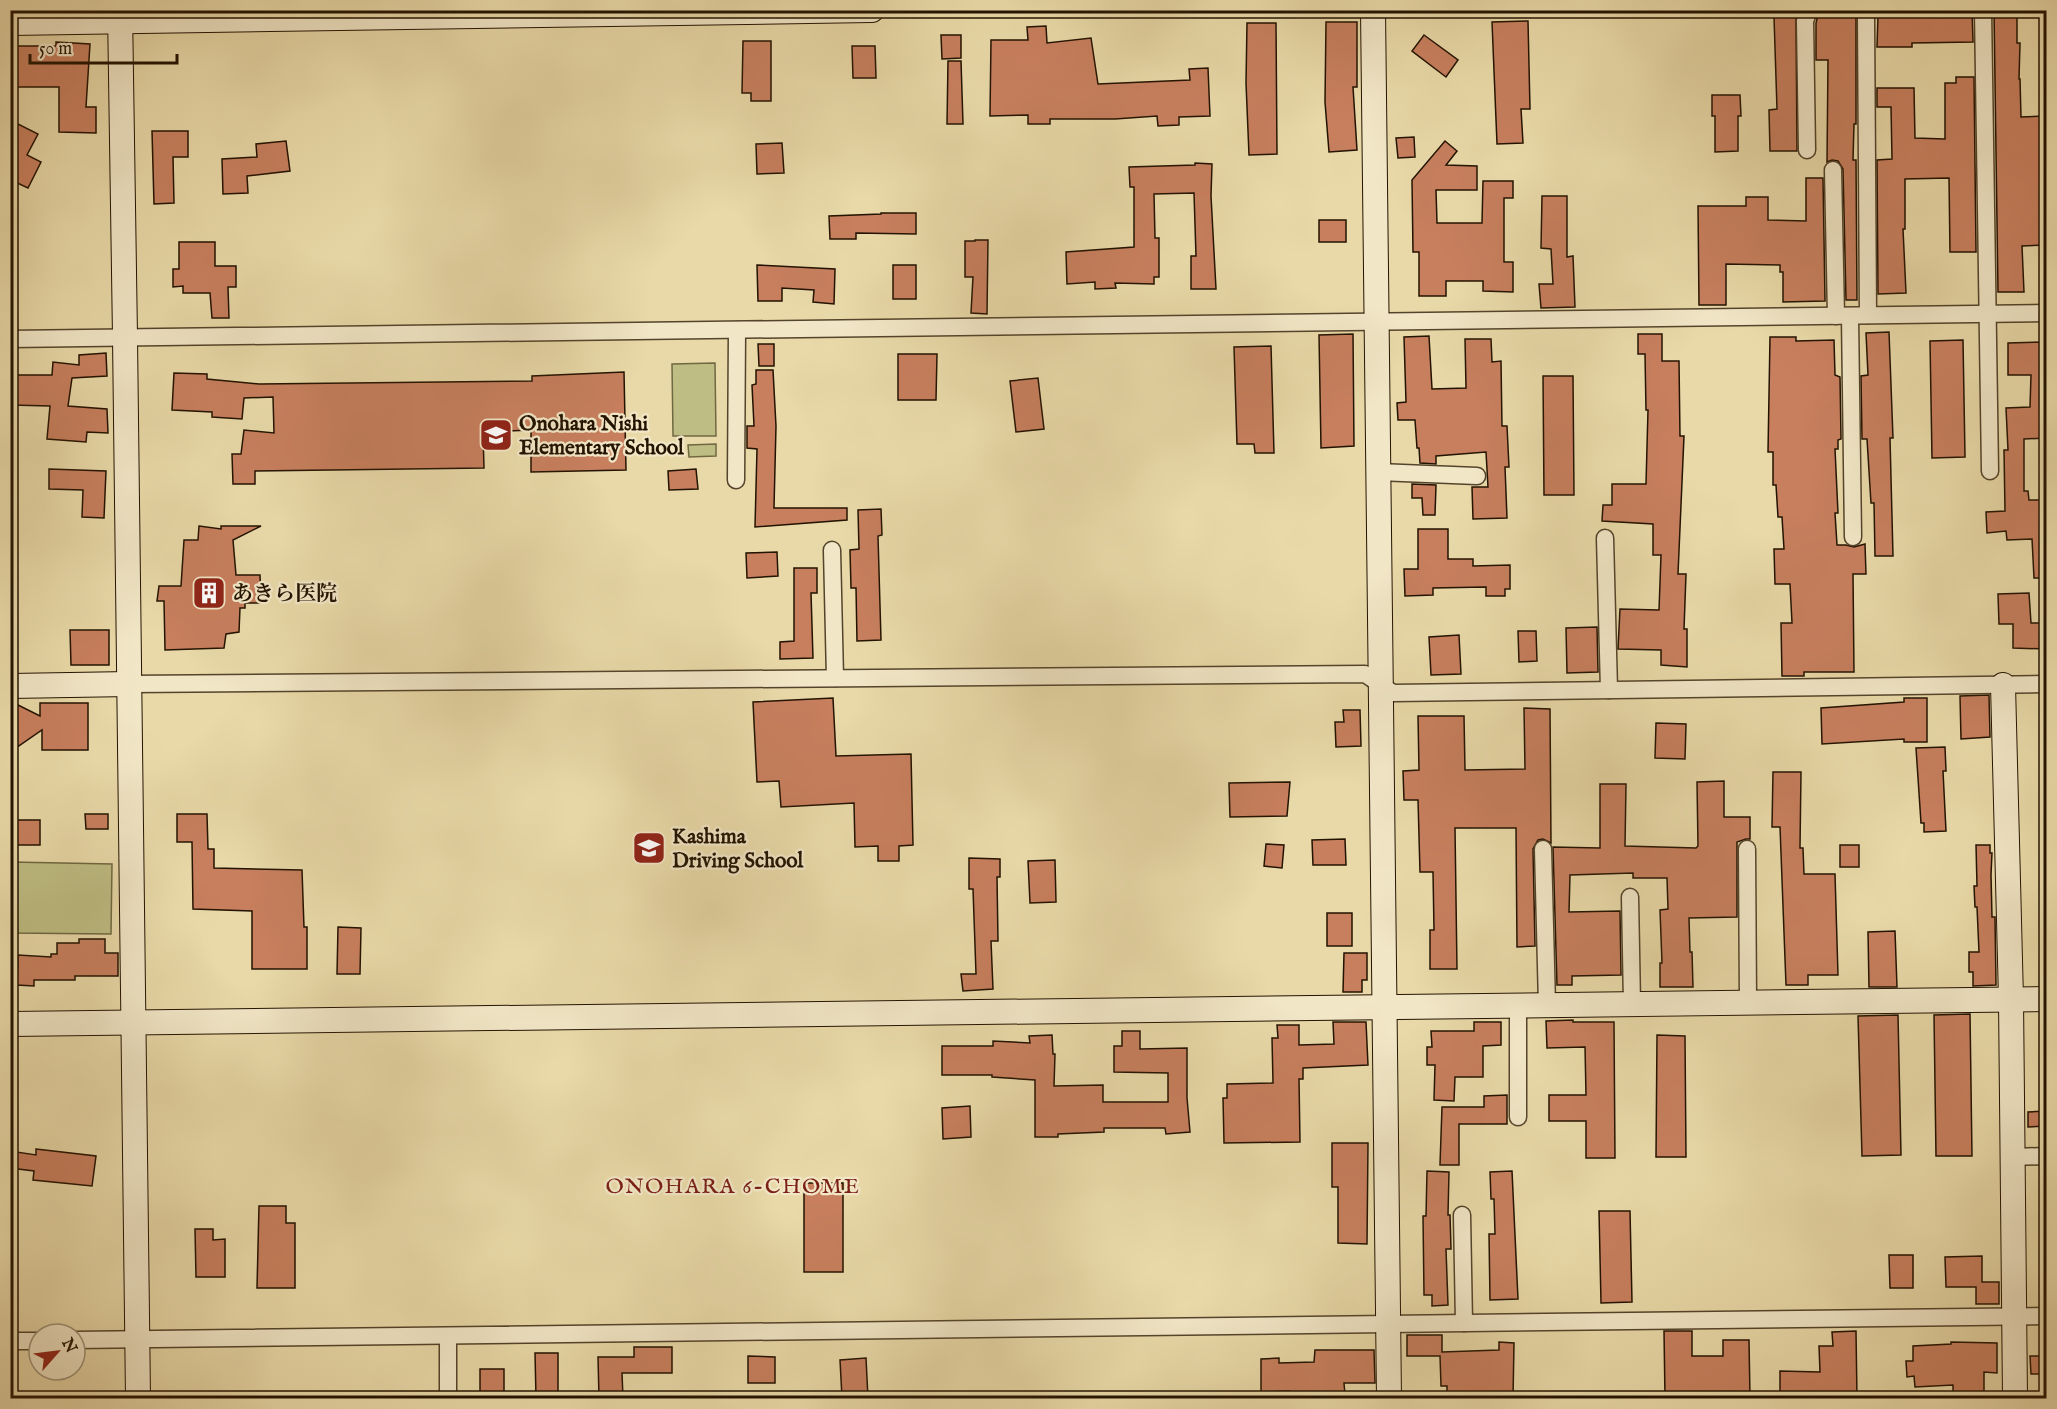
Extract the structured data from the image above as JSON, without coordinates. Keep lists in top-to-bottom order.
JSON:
{
  "districts": ["ONOHARA 6-CHOME"],
  "places": {
    "school or university": ["Onohara Nishi Elementary School", "Kashima Driving School"],
    "building": ["あきら医院"]
  },
  "scale_bar": "50 m",
  "north": "top right"
}
